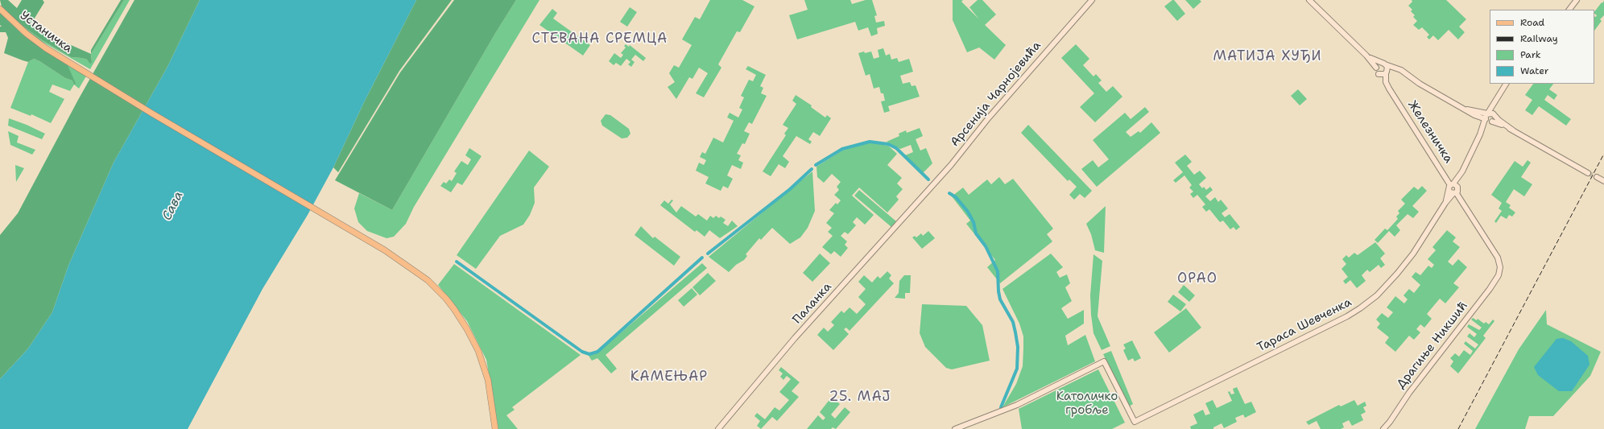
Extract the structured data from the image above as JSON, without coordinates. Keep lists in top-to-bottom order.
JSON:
{
  "streets": {
    "main road": ["Устаничка"],
    "street": [
      "Арсенија Чарнојевића",
      "Железничка",
      "Паланка",
      "Тараса Шевченка",
      "Драгиње Никшић"
    ]
  },
  "crossings": [
    ["Арсенија Чарнојевића", "Паланка"],
    ["Железничка", "Тараса Шевченка"],
    ["Тараса Шевченка", "Драгиње Никшић"]
  ],
  "districts": [
    "СТЕВАНА СРЕМЦА",
    "МАТИЈА ХУЂИ",
    "ОРАО",
    "КАМЕЊАР",
    "25. МАЈ"
  ],
  "water": ["Сава"],
  "parks": ["Католичко гробље"],
  "legend": [
    "Road",
    "Railway",
    "Park",
    "Water"
  ]
}
